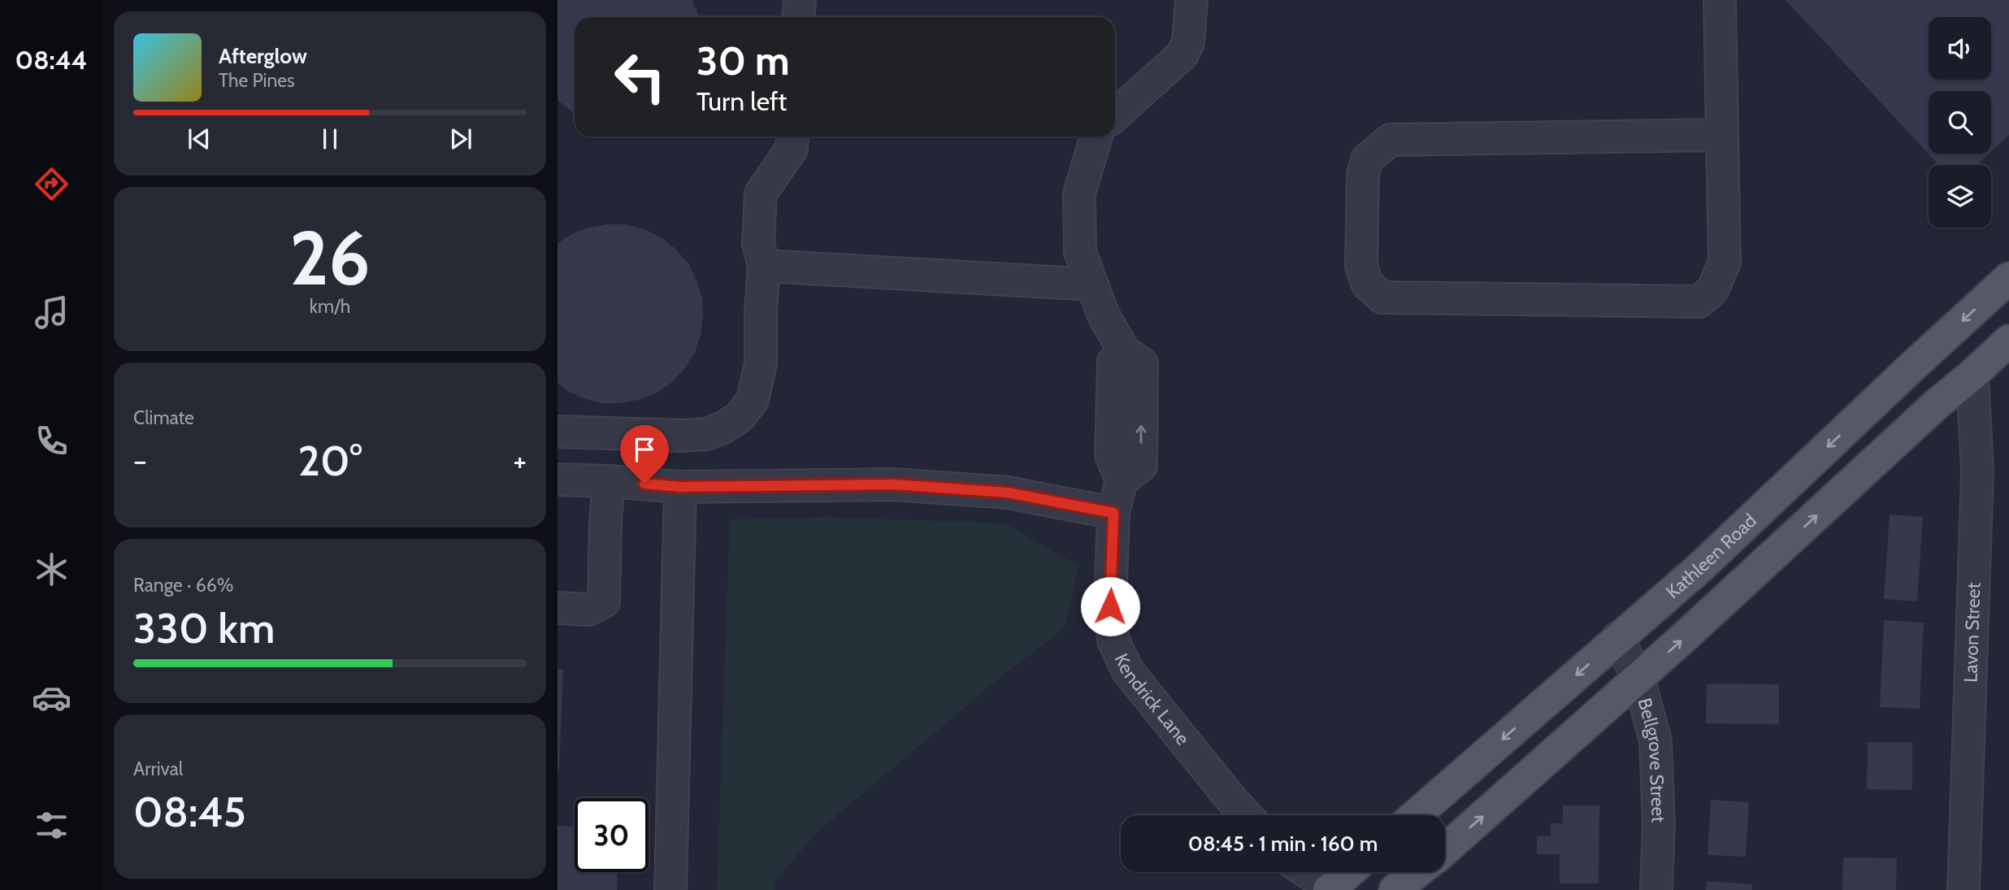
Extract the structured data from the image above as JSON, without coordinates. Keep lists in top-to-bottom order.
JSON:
{
  "streets": {
    "main road": ["Kathleen Road"],
    "street": ["Lavon Street", "Kendrick Lane", "Bellgrove Street"]
  },
  "crossings": [
    ["Kathleen Road", "Bellgrove Street"]
  ],
  "page": {
    "tabs": "08:44",
    "turn": ["30 m", "Turn left"],
    "song": ["Afterglow", "The Pines"],
    "tile": [
      ["26", "km/h"],
      "Climate",
      ["Range · 66%", "330 km"],
      ["Arrival", "08:45"]
    ],
    "heat": ["−", "20°", "+"],
    "limit": "30",
    "trip": "08:45 · 1 min · 160 m"
  }
}
